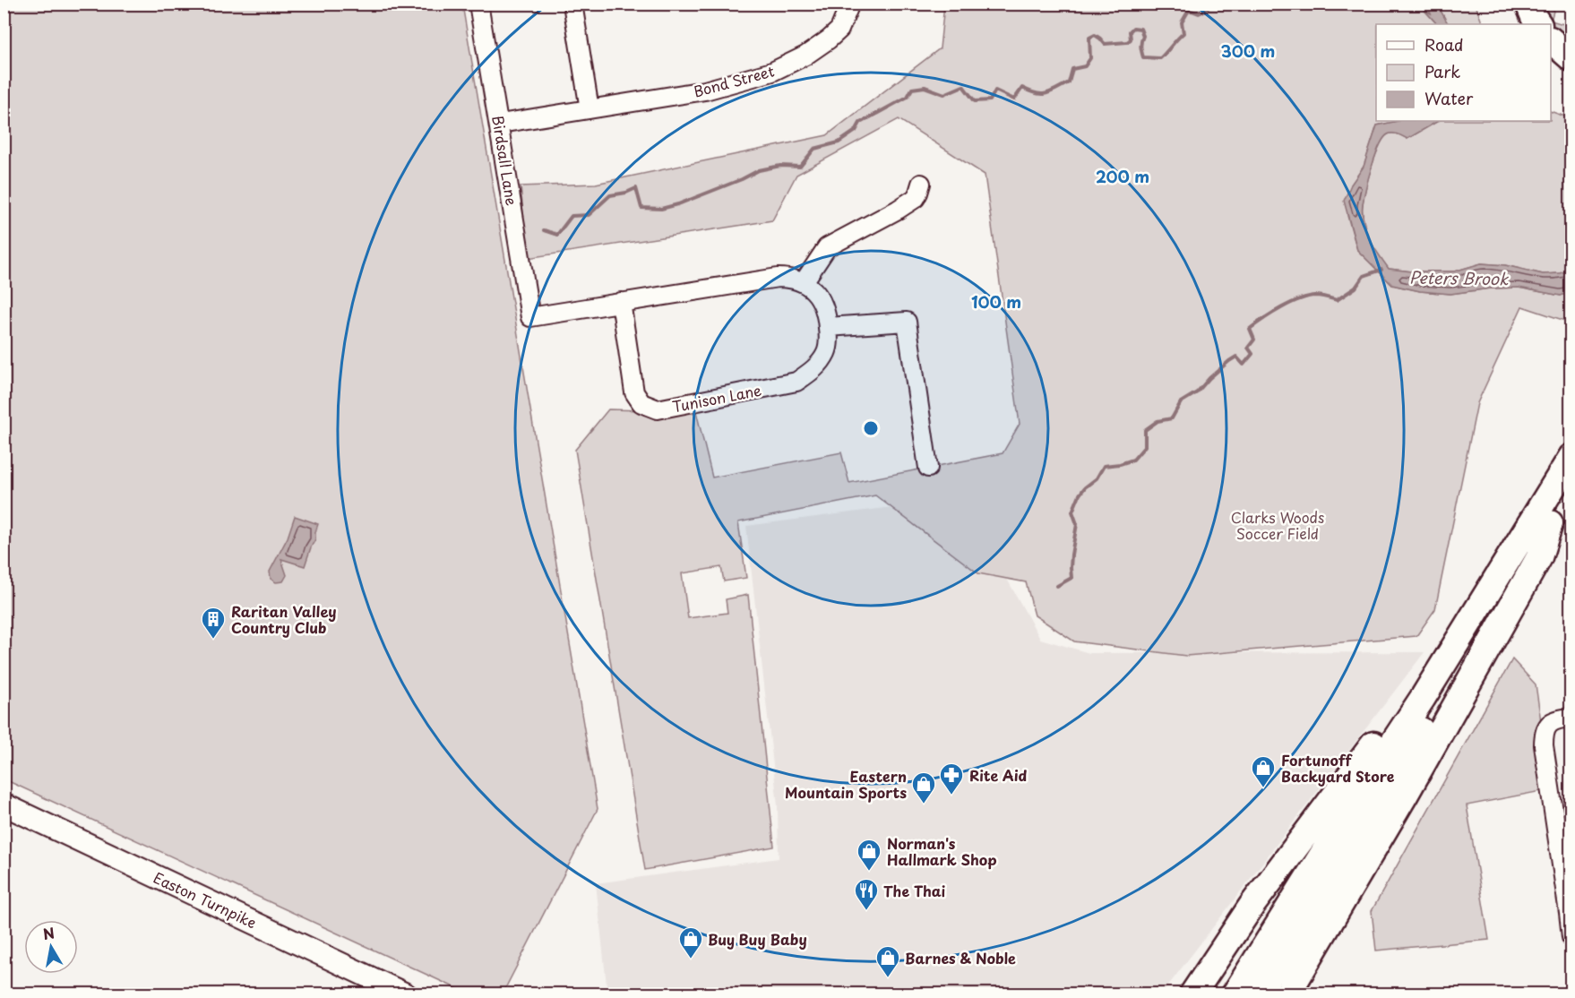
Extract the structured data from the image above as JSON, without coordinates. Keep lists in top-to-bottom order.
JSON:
{
  "streets": {
    "main road": ["Easton Turnpike"],
    "street": ["Bond Street", "Birdsall Lane", "Tunison Lane"]
  },
  "crossings": [
    ["Bond Street", "Birdsall Lane"],
    ["Birdsall Lane", "Tunison Lane"]
  ],
  "water": ["Peters Brook"],
  "parks": ["Clarks Woods Soccer Field"],
  "places": {
    "building": ["Raritan Valley Country Club"],
    "shop": [
      "Fortunoff Backyard Store",
      "Eastern Mountain Sports",
      "Norman's Hallmark Shop",
      "Buy Buy Baby",
      "Barnes & Noble"
    ],
    "pharmacy": ["Rite Aid"],
    "restaurant": ["The Thai"]
  },
  "legend": ["Road", "Park", "Water"],
  "north": "top",
  "rings": ["300 m", "200 m", "100 m"]
}
